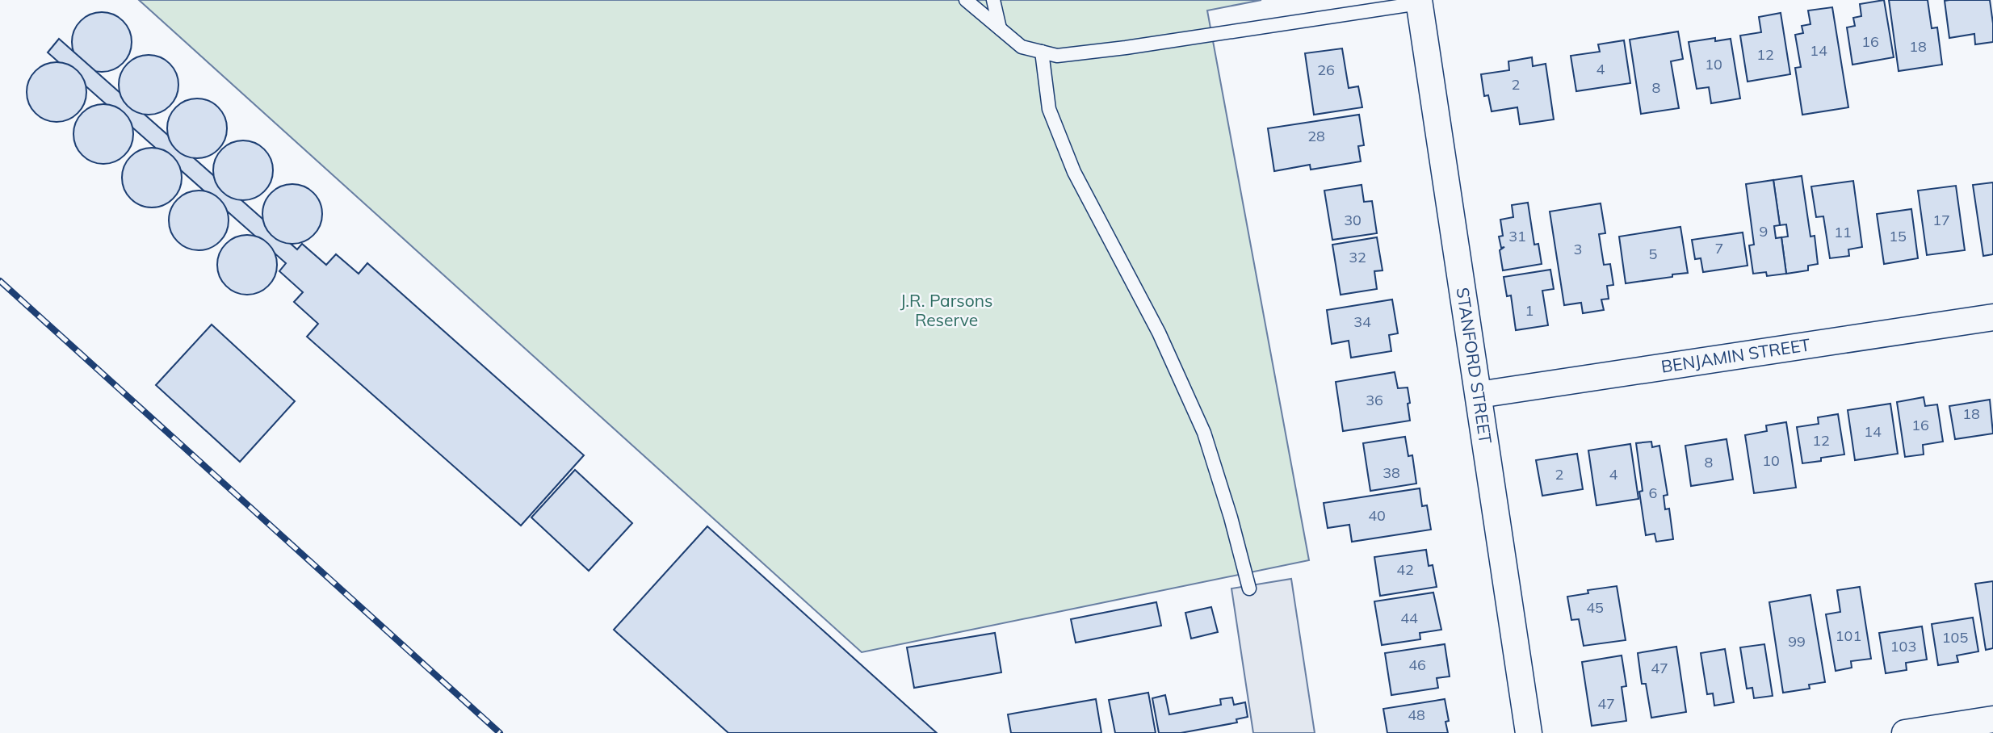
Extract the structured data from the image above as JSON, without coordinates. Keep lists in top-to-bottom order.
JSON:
{
  "streets": {
    "street": ["BENJAMIN STREET", "STANFORD STREET"]
  },
  "crossings": [
    ["BENJAMIN STREET", "STANFORD STREET"]
  ],
  "parks": ["J.R. Parsons Reserve"],
  "house_numbers": [
    "16",
    "18",
    "14",
    "12",
    "10",
    "4",
    "26",
    "2",
    "8",
    "28",
    "30",
    "17",
    "9",
    "11",
    "31",
    "15",
    "7",
    "3",
    "5",
    "32",
    "1",
    "34",
    "36",
    "18",
    "16",
    "14",
    "12",
    "10",
    "8",
    "38",
    "2",
    "4",
    "6",
    "40",
    "42",
    "45",
    "44",
    "101",
    "105",
    "99",
    "103",
    "46",
    "47",
    "47",
    "48"
  ]
}
